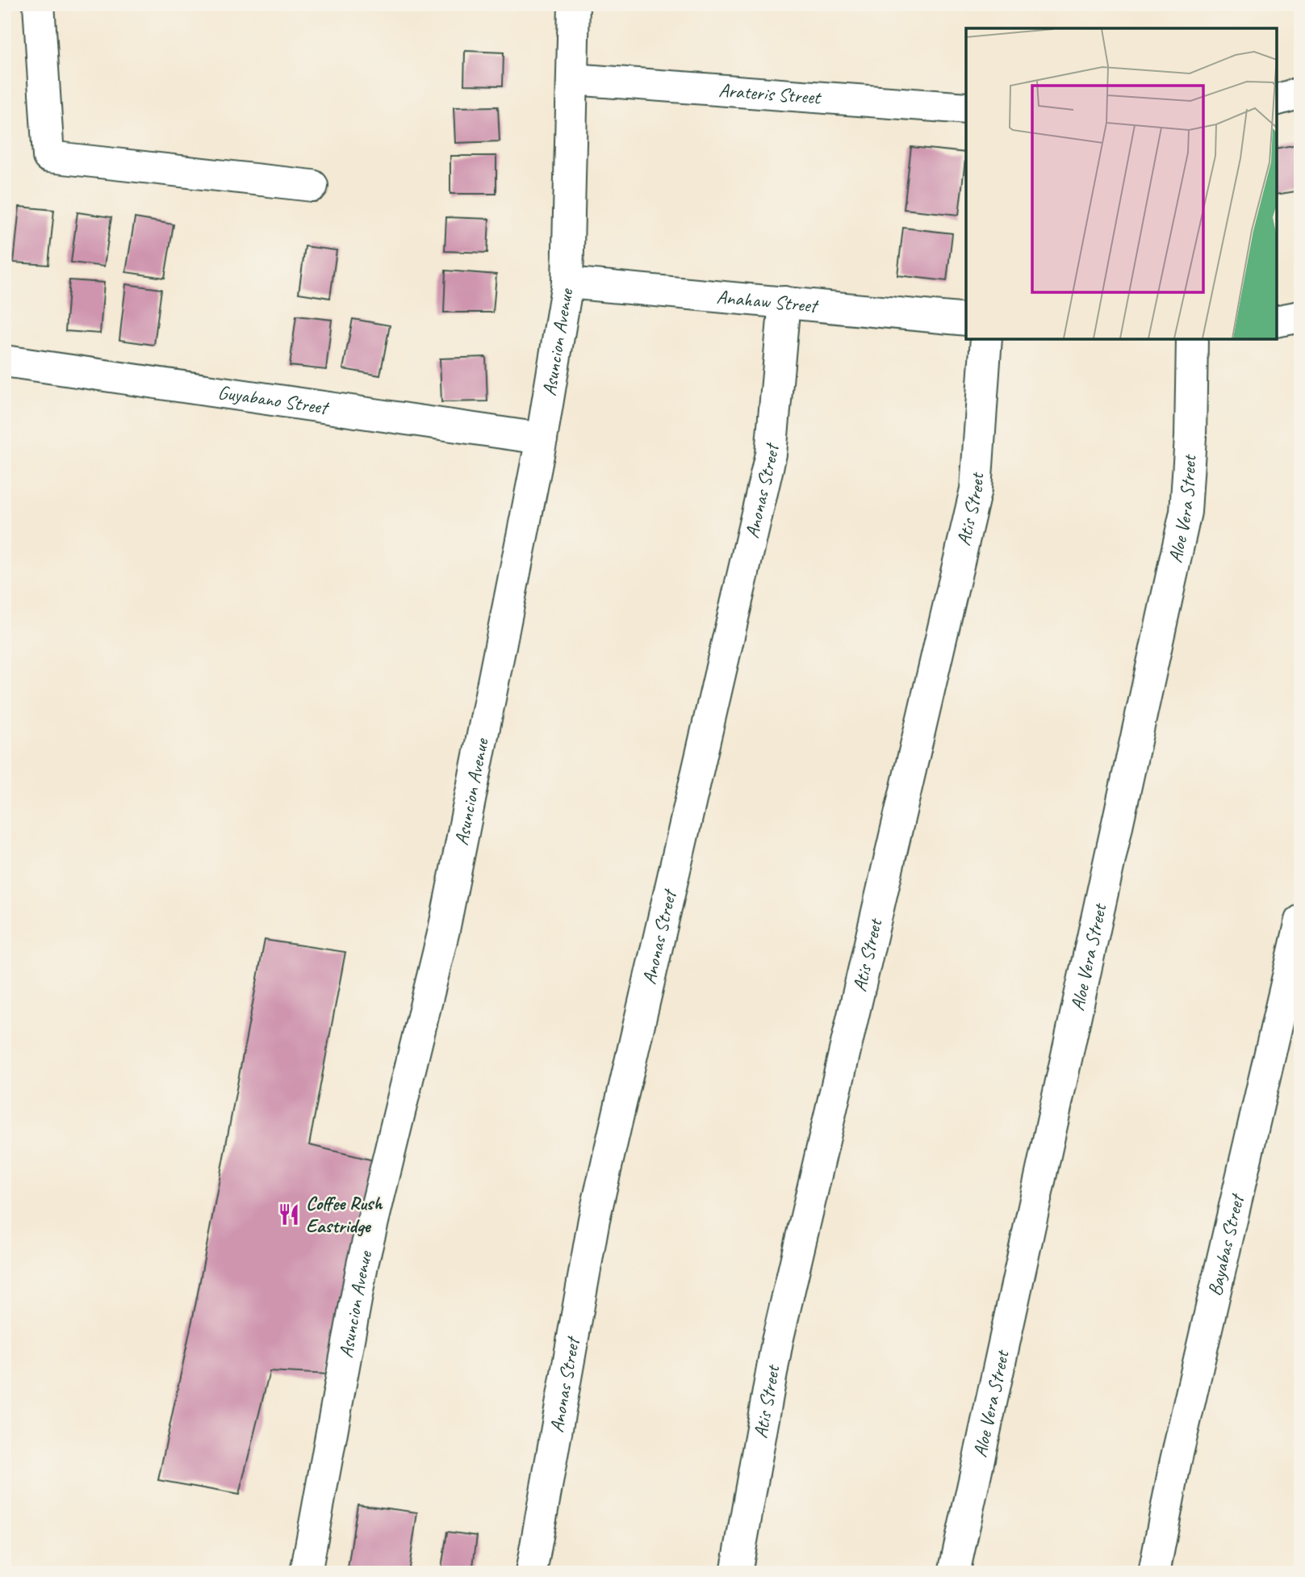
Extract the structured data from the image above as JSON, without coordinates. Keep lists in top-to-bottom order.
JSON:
{
  "streets": {
    "street": [
      "Arateris Street",
      "Anahaw Street",
      "Asuncion Avenue",
      "Guyabano Street",
      "Anonas Street",
      "Atis Street",
      "Aloe Vera Street",
      "Bayabas Street"
    ]
  },
  "crossings": [
    ["Arateris Street", "Asuncion Avenue"],
    ["Anahaw Street", "Asuncion Avenue"],
    ["Anahaw Street", "Anonas Street"],
    ["Asuncion Avenue", "Guyabano Street"]
  ],
  "places": {
    "restaurant": ["Coffee Rush Eastridge"]
  }
}
